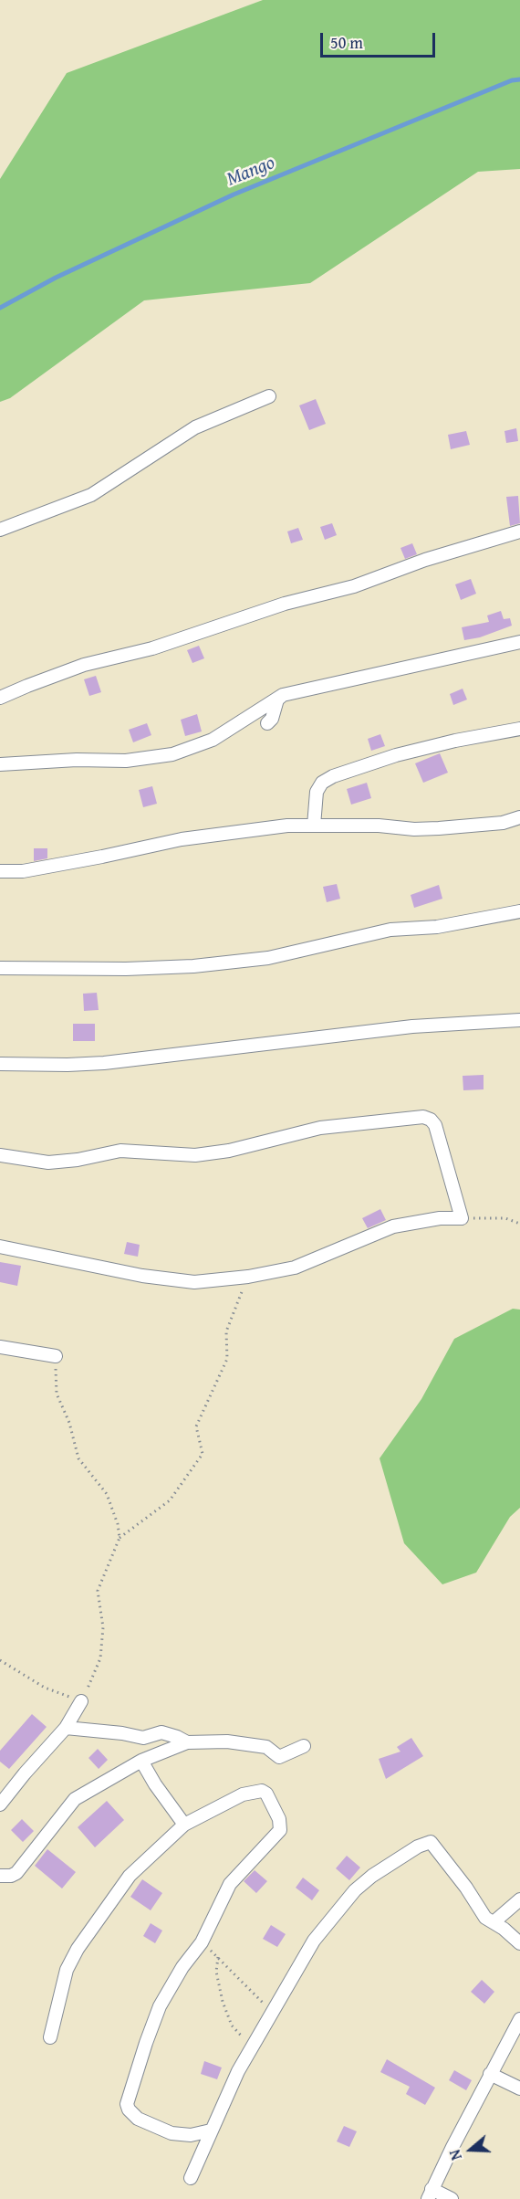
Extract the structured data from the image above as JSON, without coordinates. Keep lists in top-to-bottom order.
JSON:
{
  "water": ["Mango"],
  "scale_bar": "50 m",
  "north": "left"
}
